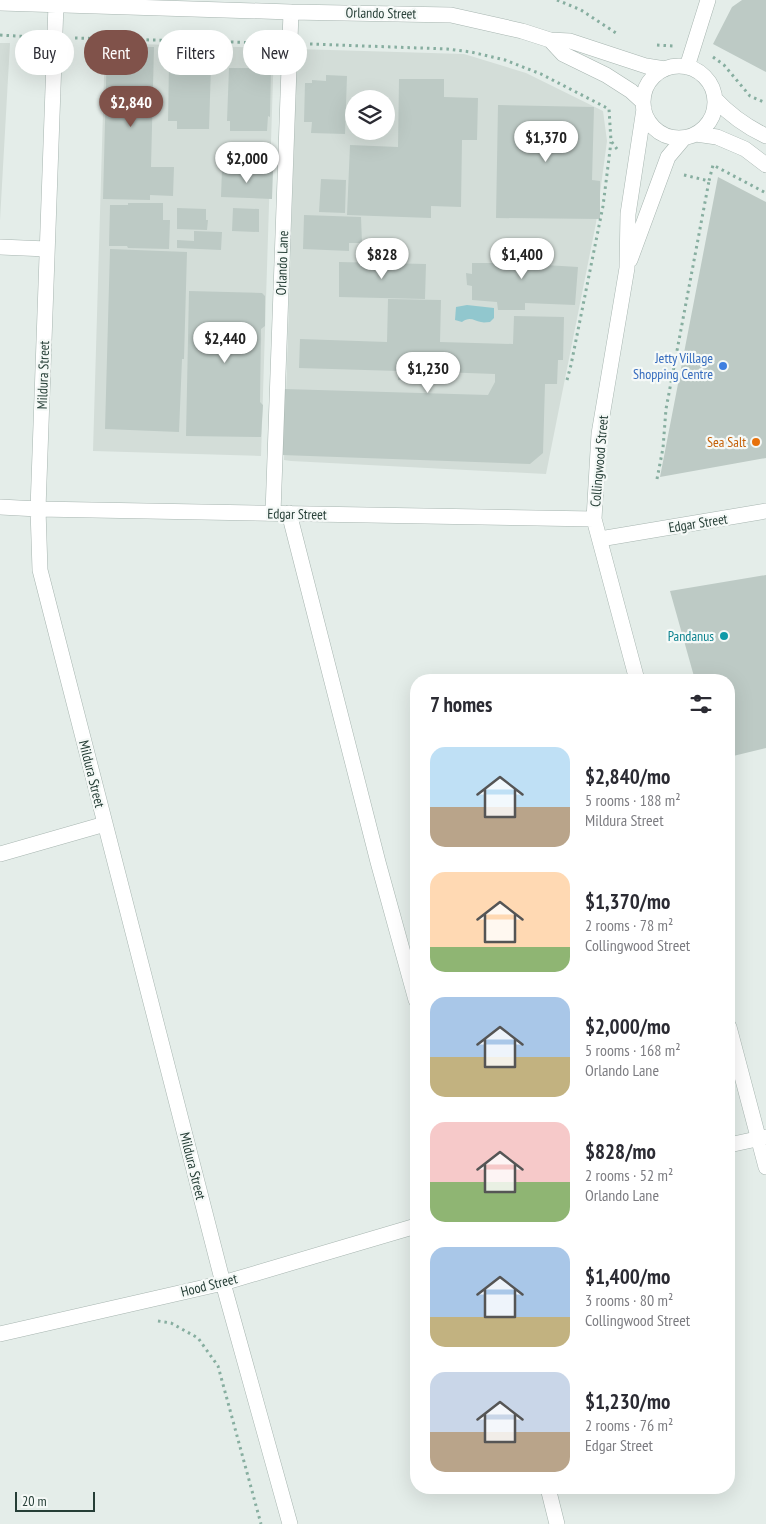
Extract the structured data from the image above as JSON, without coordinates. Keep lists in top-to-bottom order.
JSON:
{
  "streets": {
    "street": [
      "Orlando Street",
      "Orlando Lane",
      "Mildura Street",
      "Collingwood Street",
      "Edgar Street",
      "Hood Street"
    ]
  },
  "crossings": [
    ["Orlando Street", "Orlando Lane"],
    ["Orlando Street", "Mildura Street"],
    ["Orlando Street", "Collingwood Street"],
    ["Orlando Lane", "Edgar Street"],
    ["Mildura Street", "Edgar Street"],
    ["Mildura Street", "Hood Street"],
    ["Collingwood Street", "Edgar Street"]
  ],
  "places": ["Jetty Village Shopping Centre", "Sea Salt", "Pandanus"],
  "scale_bar": "20 m",
  "page": {
    "chip": [
      "Buy",
      "Rent",
      "Filters",
      "New"
    ],
    "price": [
      "$2,840",
      "$1,370",
      "$2,000",
      "$828",
      "$1,400",
      "$2,440",
      "$1,230"
    ],
    "heading": "7 homes",
    "list": [
      {
        "name": "$2,840/mo",
        "note": "5 rooms · 188 m² · Mildura Street"
      },
      {
        "name": "$1,370/mo",
        "note": "2 rooms · 78 m² · Collingwood Street"
      },
      {
        "name": "$2,000/mo",
        "note": "5 rooms · 168 m² · Orlando Lane"
      },
      {
        "name": "$828/mo",
        "note": "2 rooms · 52 m² · Orlando Lane"
      },
      {
        "name": "$1,400/mo",
        "note": "3 rooms · 80 m² · Collingwood Street"
      },
      {
        "name": "$1,230/mo",
        "note": "2 rooms · 76 m² · Edgar Street"
      }
    ],
    "scale": "20 m"
  }
}
